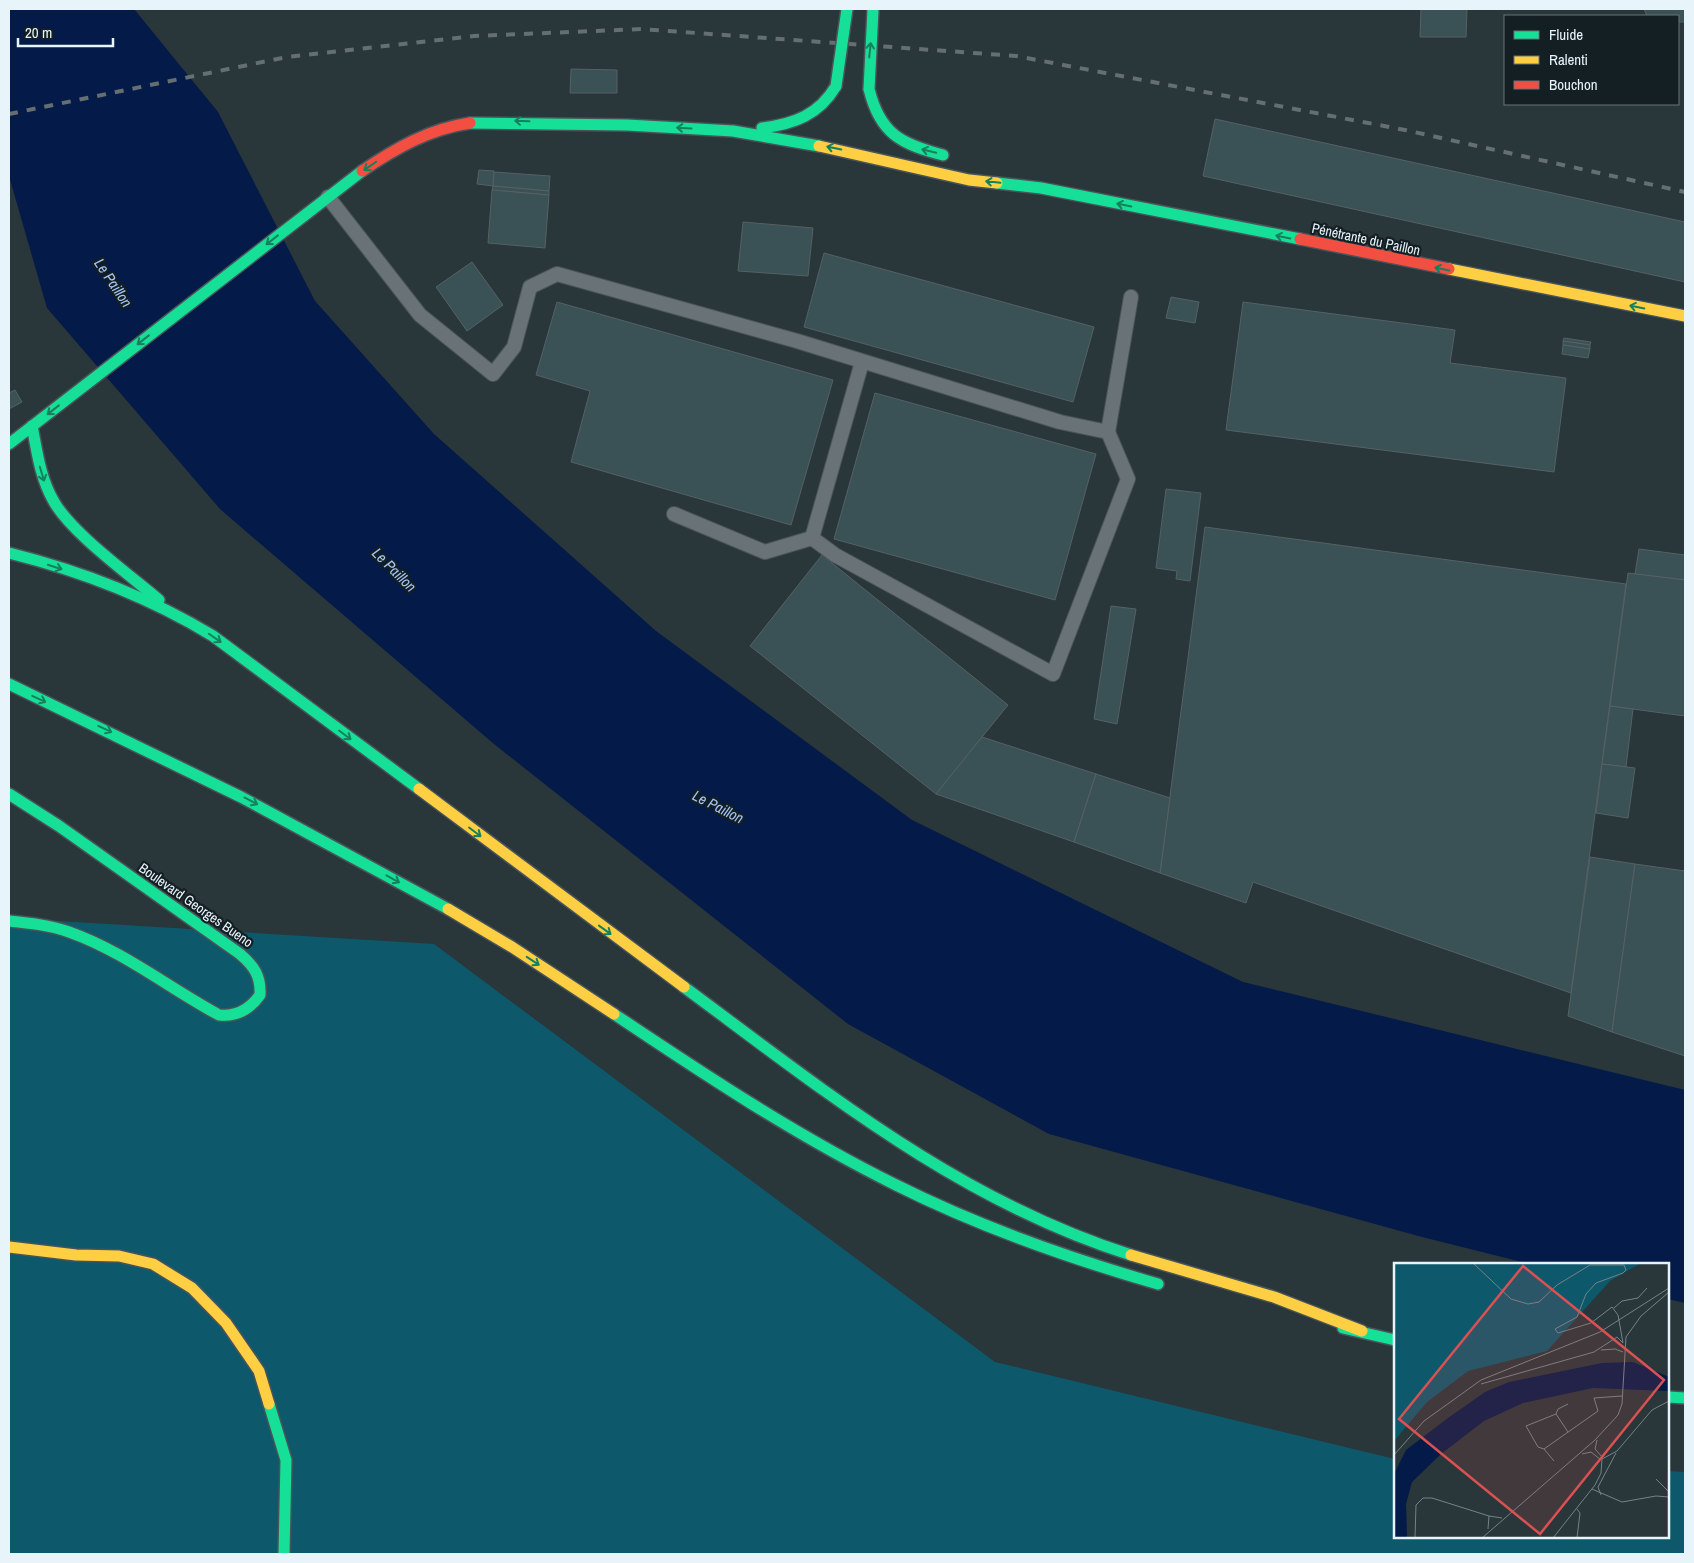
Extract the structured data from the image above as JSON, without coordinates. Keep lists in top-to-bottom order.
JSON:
{
  "streets": {
    "main road": ["Pénétrante du Paillon", "Boulevard Georges Bueno"]
  },
  "one_way": ["Pénétrante du Paillon"],
  "water": ["Le Paillon"],
  "legend": ["Fluide", "Ralenti", "Bouchon"],
  "scale_bar": "20 m"
}
